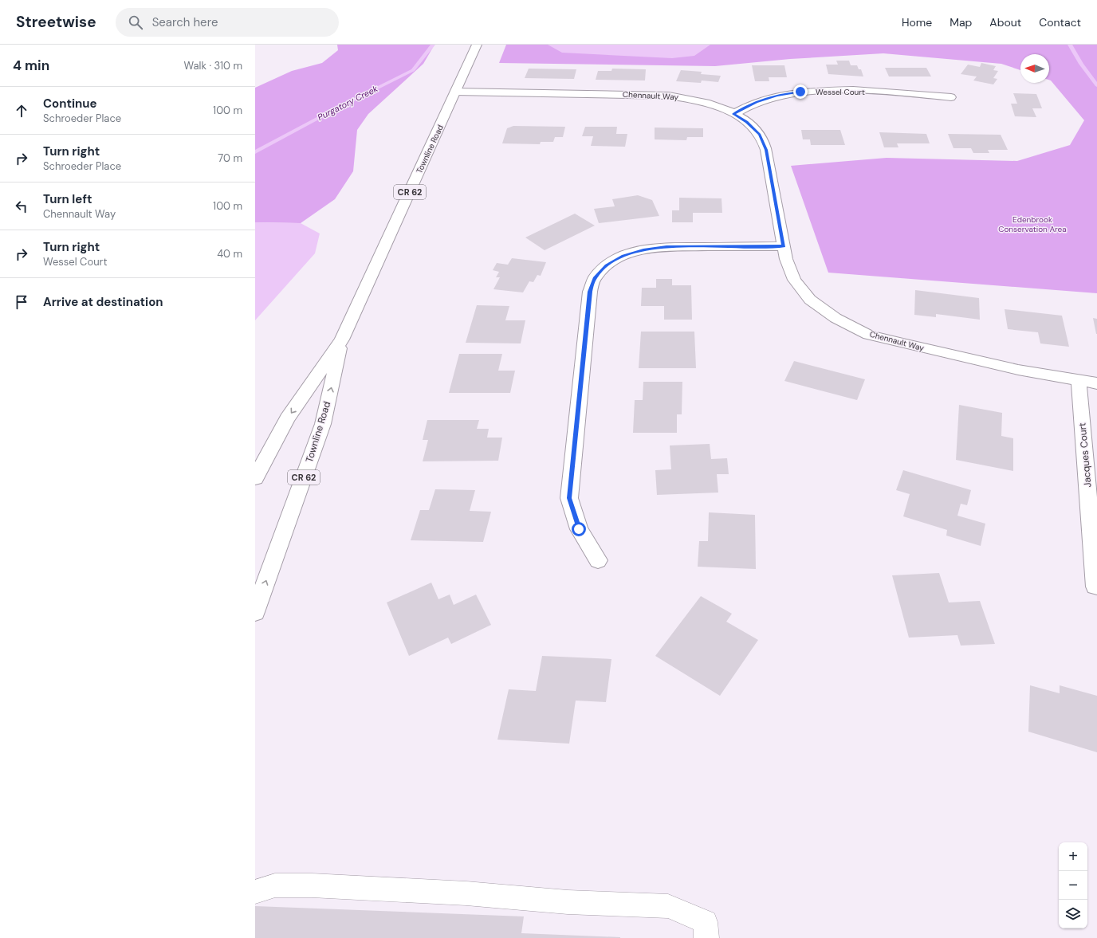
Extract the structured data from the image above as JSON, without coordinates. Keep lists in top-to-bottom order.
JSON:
{
  "streets": {
    "street": [
      "Wessel Court",
      "Chennault Way",
      "Townline Road",
      "CR 62",
      "Jacques Court"
    ]
  },
  "crossings": [
    ["Wessel Court", "Chennault Way"],
    ["Chennault Way", "Townline Road"],
    ["Chennault Way", "Jacques Court"]
  ],
  "water": ["Purgatory Creek"],
  "parks": ["Edenbrook Conservation Area"],
  "north": "left",
  "page": {
    "header": "Streetwise",
    "search": "Search here",
    "nav": [
      "Home",
      "Map",
      "About",
      "Contact"
    ],
    "heading": ["4 min", "Walk · 310 m"],
    "list": [
      ["Continue", "Schroeder Place", "100 m"],
      ["Turn right", "Schroeder Place", "70 m"],
      ["Turn left", "Chennault Way", "100 m"],
      ["Turn right", "Wessel Court", "40 m"],
      "Arrive at destination"
    ],
    "map_buttons": ["+", "−"]
  }
}
